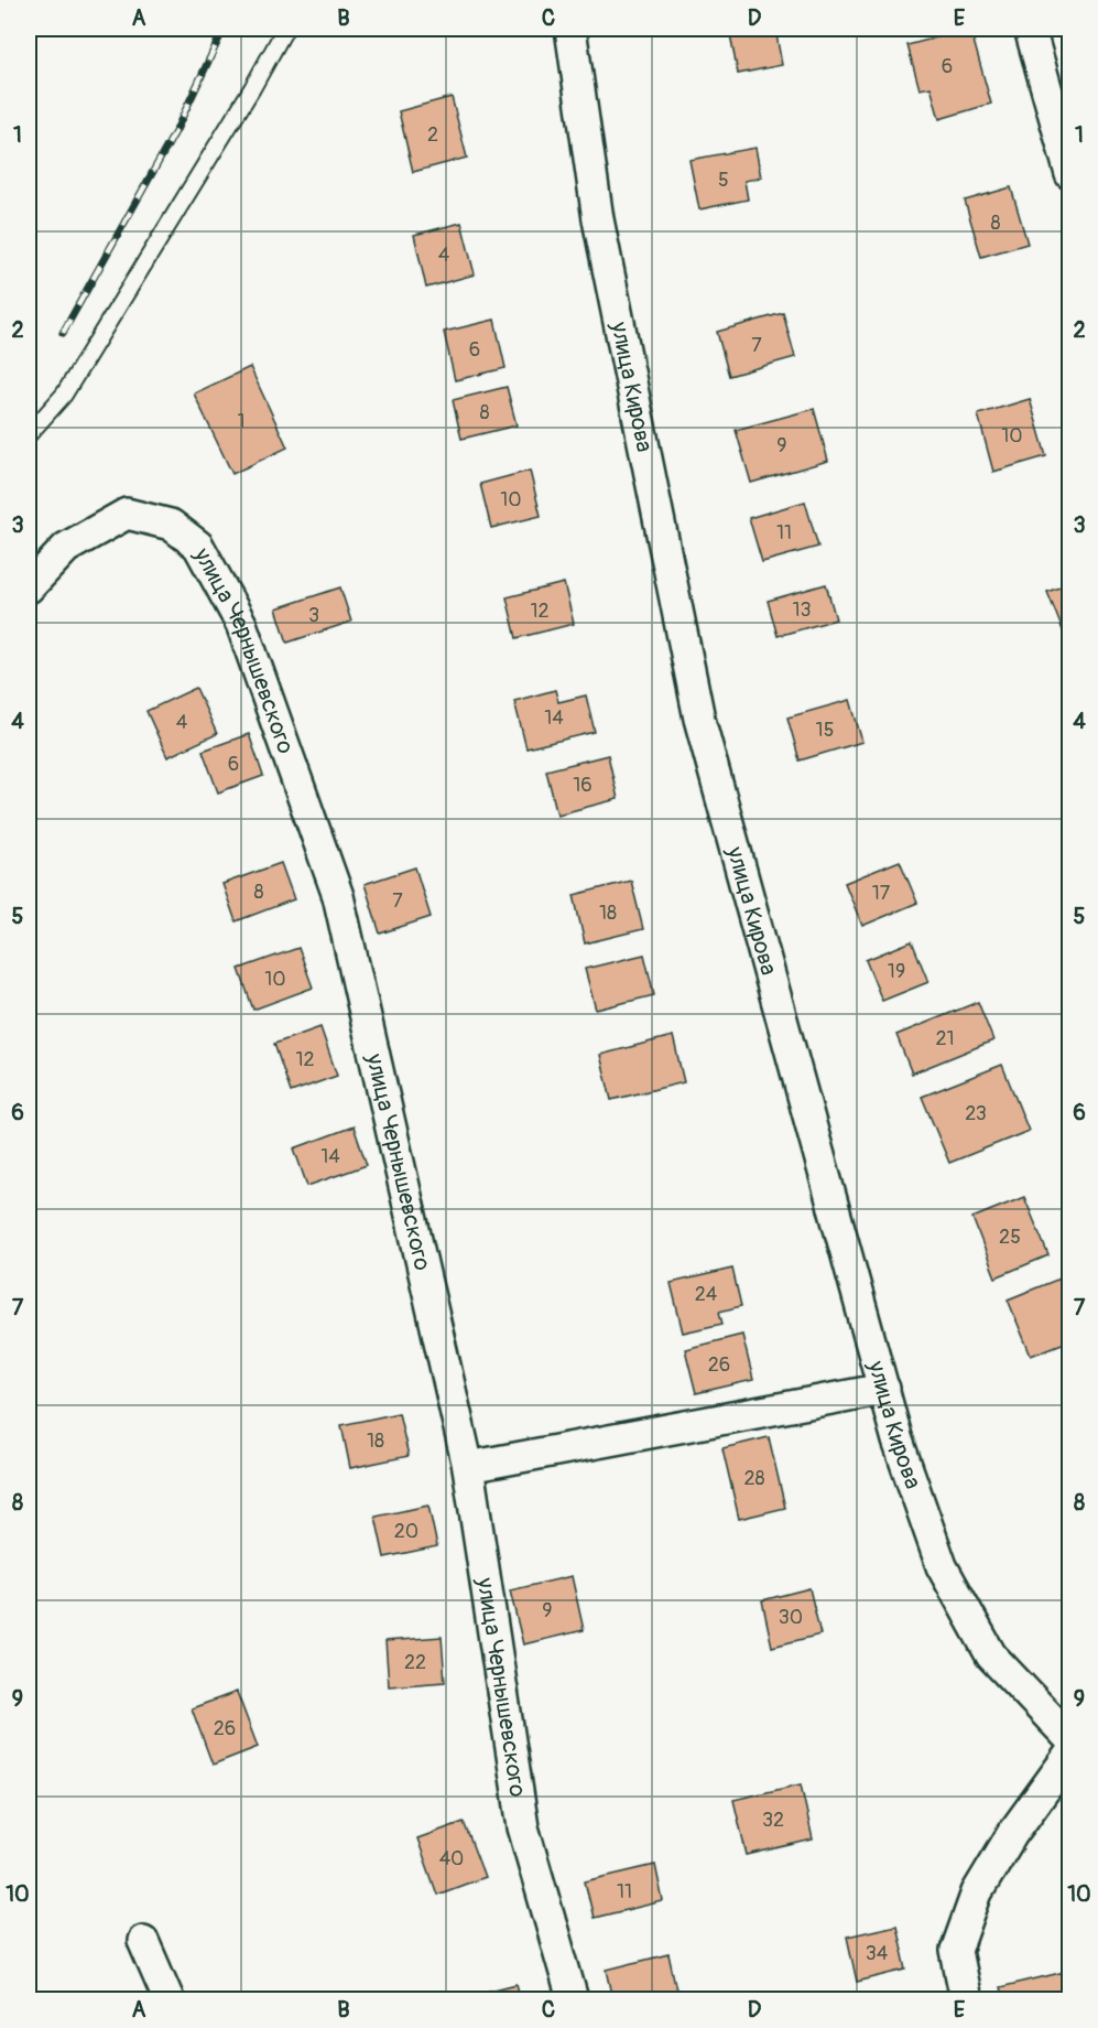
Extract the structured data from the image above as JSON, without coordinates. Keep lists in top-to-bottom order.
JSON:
{
  "streets": {
    "street": ["улица Кирова", "улица Чернышевского"]
  },
  "house_numbers": [
    "6",
    "2",
    "5",
    "8",
    "4",
    "7",
    "6",
    "8",
    "1",
    "10",
    "9",
    "10",
    "11",
    "13",
    "12",
    "3",
    "14",
    "4",
    "15",
    "6",
    "16",
    "8",
    "17",
    "7",
    "18",
    "19",
    "10",
    "21",
    "12",
    "23",
    "14",
    "25",
    "24",
    "26",
    "18",
    "28",
    "20",
    "9",
    "30",
    "22",
    "26",
    "32",
    "40",
    "11",
    "34"
  ],
  "grid": {
    "columns": [
      "A",
      "B",
      "C",
      "D",
      "E"
    ],
    "rows": [
      "1",
      "2",
      "3",
      "4",
      "5",
      "6",
      "7",
      "8",
      "9",
      "10"
    ]
  }
}
